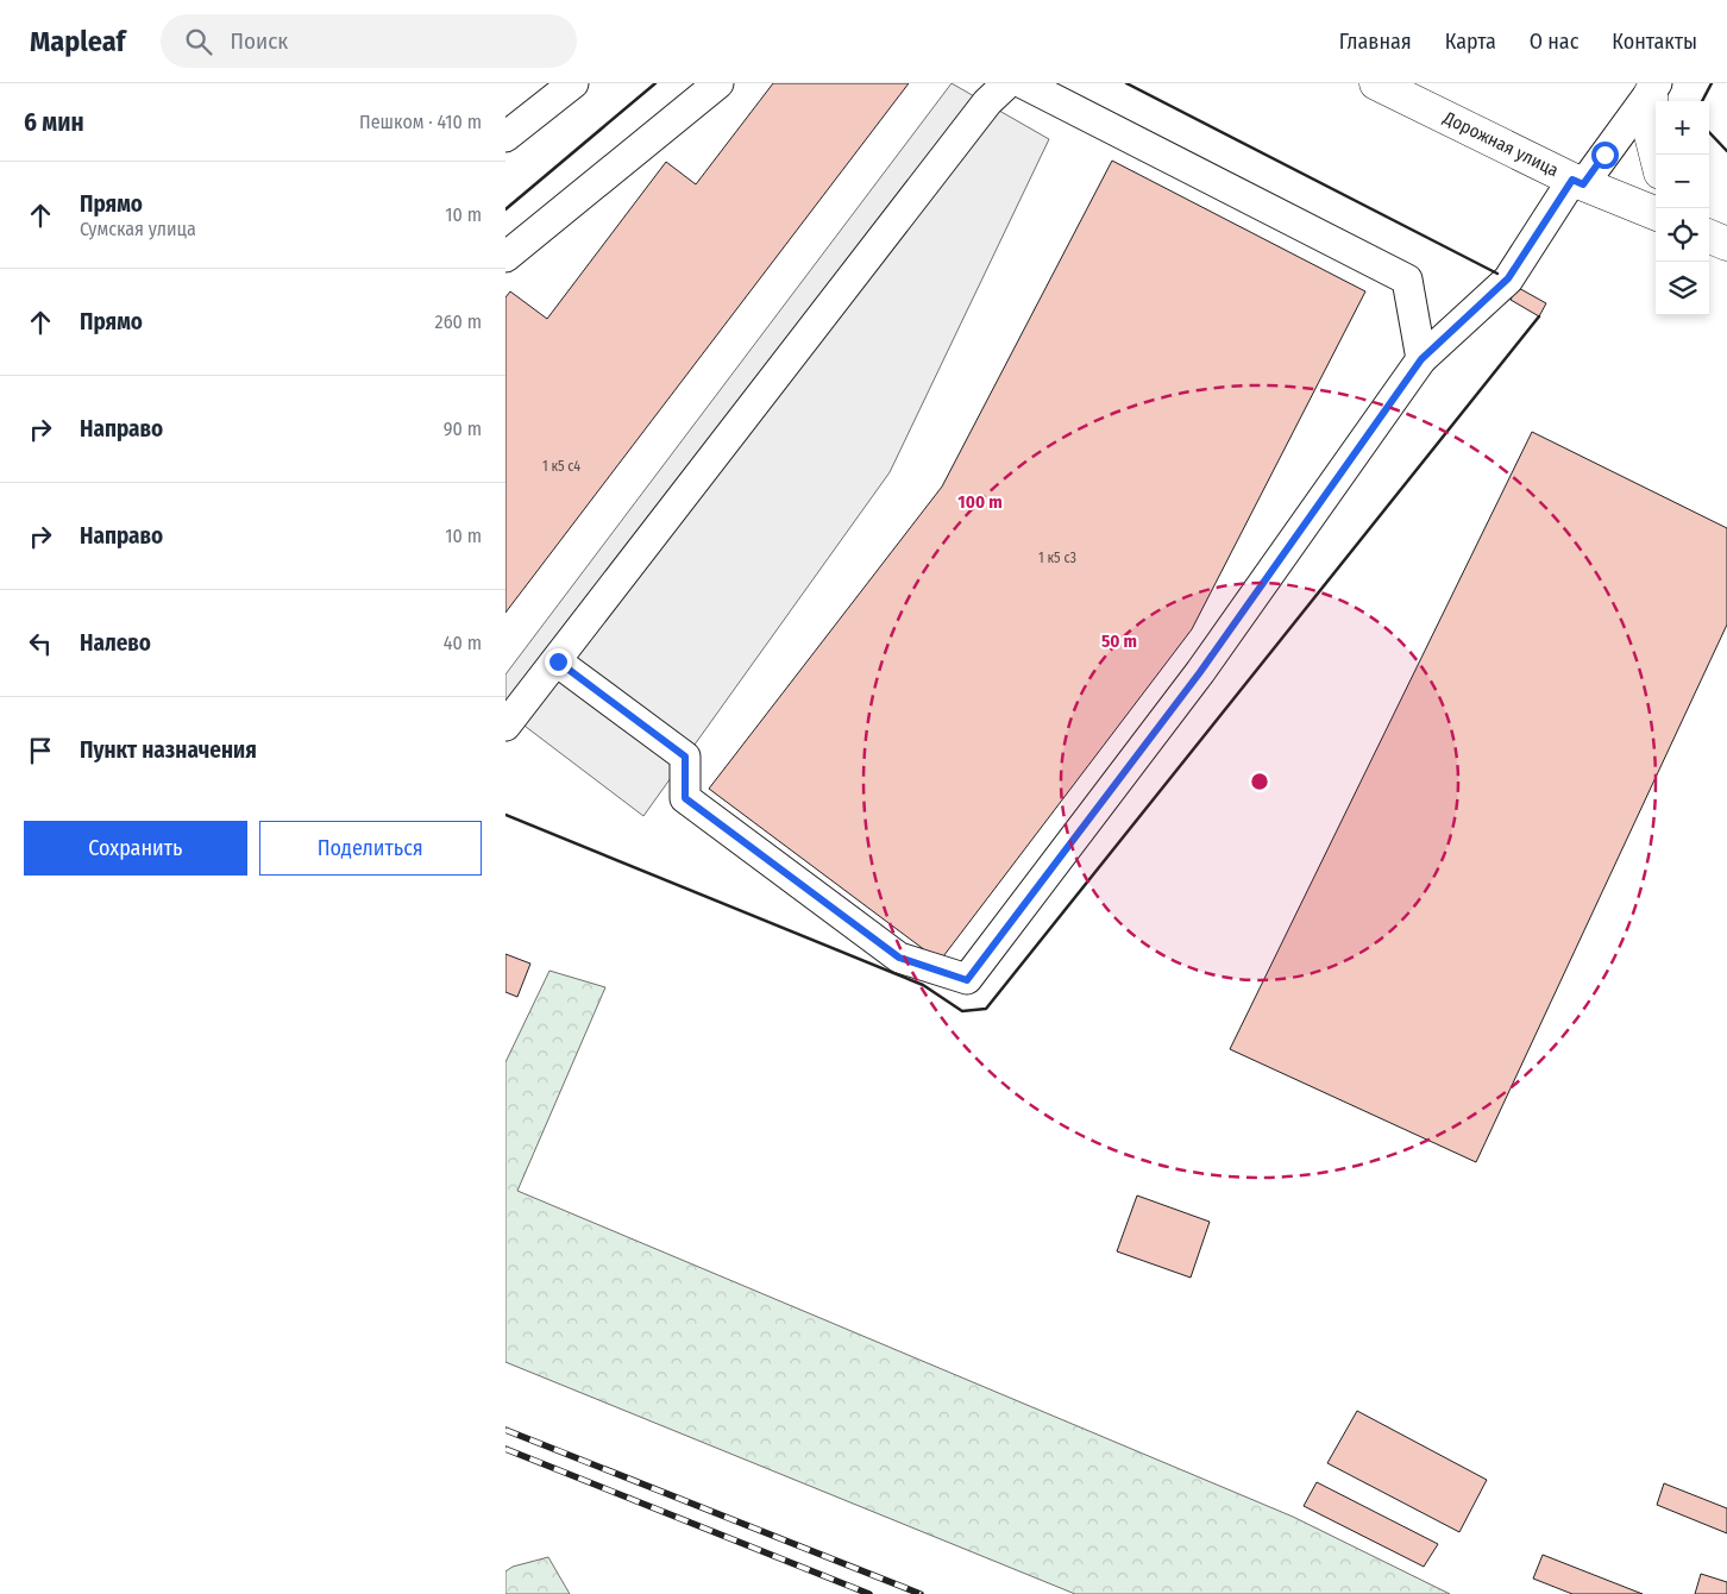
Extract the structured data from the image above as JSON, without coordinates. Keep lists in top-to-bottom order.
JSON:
{
  "streets": {
    "main road": ["Дорожная улица"]
  },
  "house_numbers": ["1 к5 с4", "1 к5 с3"],
  "page": {
    "header": "Mapleaf",
    "search": "Поиск",
    "nav": [
      "Главная",
      "Карта",
      "О нас",
      "Контакты"
    ],
    "heading": ["6 мин", "Пешком · 410 m"],
    "map_buttons": ["+", "−"],
    "list": [
      ["Прямо", "Сумская улица", "10 m"],
      ["Прямо", "260 m"],
      ["Направо", "90 m"],
      ["Направо", "10 m"],
      ["Налево", "40 m"],
      "Пункт назначения"
    ],
    "buttons": ["Сохранить", "Поделиться"]
  },
  "rings": ["100 m", "50 m"]
}
